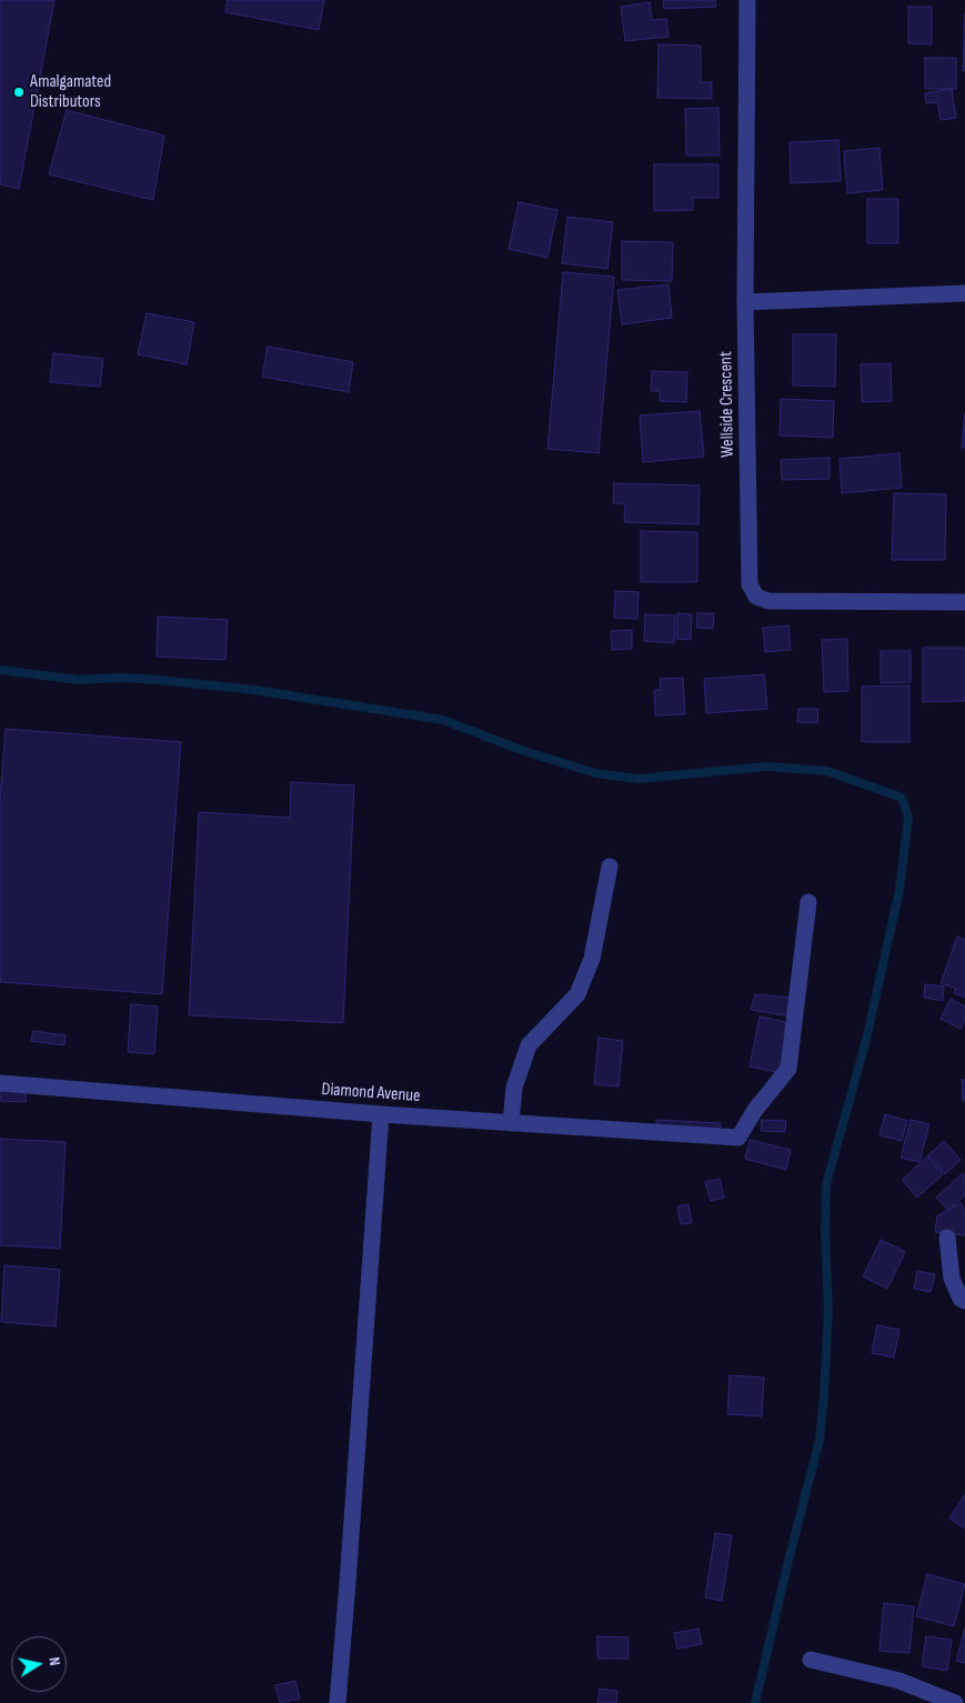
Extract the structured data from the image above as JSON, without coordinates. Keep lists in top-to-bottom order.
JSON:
{
  "streets": {
    "street": ["Wellside Crescent", "Diamond Avenue"]
  },
  "places": ["Amalgamated Distributors"],
  "north": "right"
}
